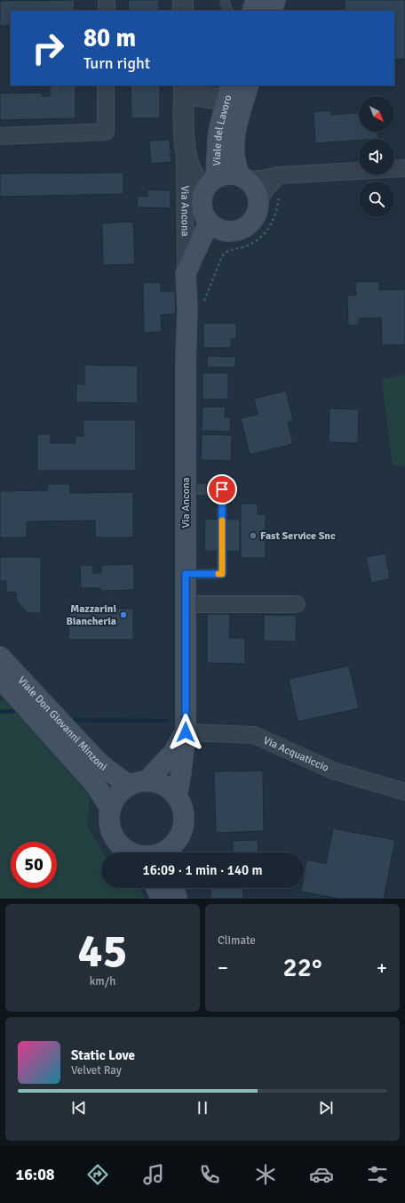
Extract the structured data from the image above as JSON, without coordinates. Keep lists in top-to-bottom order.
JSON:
{
  "streets": {
    "main road": ["Viale del Lavoro", "Via Ancona", "Viale Don Giovanni Minzoni"],
    "street": ["Via Acquaticcio"]
  },
  "crossings": [
    ["Viale del Lavoro", "Via Ancona"],
    ["Via Ancona", "Via Acquaticcio"]
  ],
  "places": ["Fast Service Snc", "Mazzarini Biancheria"],
  "north": "bottom right",
  "page": {
    "turn": ["80 m", "Turn right"],
    "limit": "50",
    "trip": "16:09 · 1 min · 140 m",
    "tile": [
      ["45", "km/h"],
      "Climate"
    ],
    "heat": ["−", "22°", "+"],
    "song": ["Static Love", "Velvet Ray"],
    "tabs": "16:08"
  }
}
